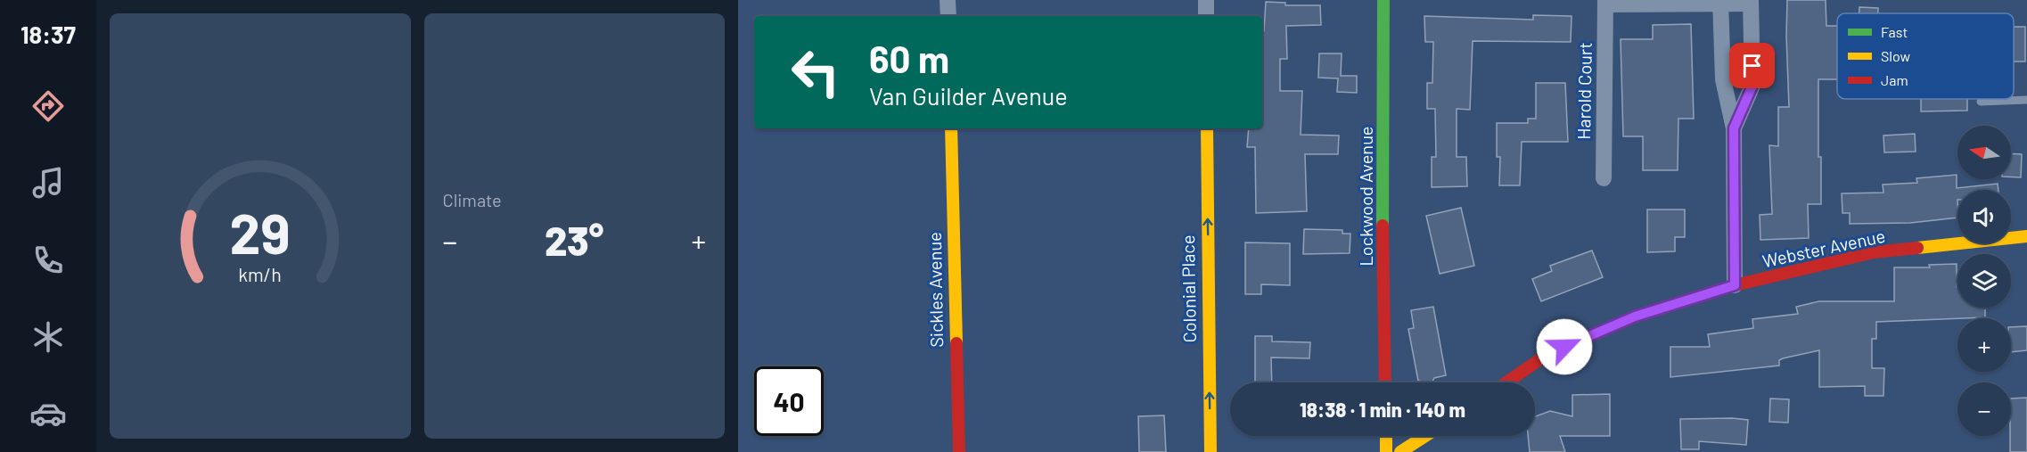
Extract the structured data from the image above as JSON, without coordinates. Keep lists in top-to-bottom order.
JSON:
{
  "streets": {
    "street": [
      "Harold Court",
      "Lockwood Avenue",
      "Webster Avenue",
      "Colonial Place",
      "Sickles Avenue"
    ]
  },
  "one_way": ["Colonial Place"],
  "legend": ["Fast", "Slow", "Jam"],
  "north": "left",
  "page": {
    "tabs": "18:37",
    "tile": "Climate",
    "turn": ["60 m", "Van Guilder Avenue"],
    "map_buttons": ["+", "−"],
    "heat": ["−", "23°", "+"],
    "limit": "40",
    "trip": "18:38 · 1 min · 140 m",
    "gauge": ["29", "km/h"]
  }
}
